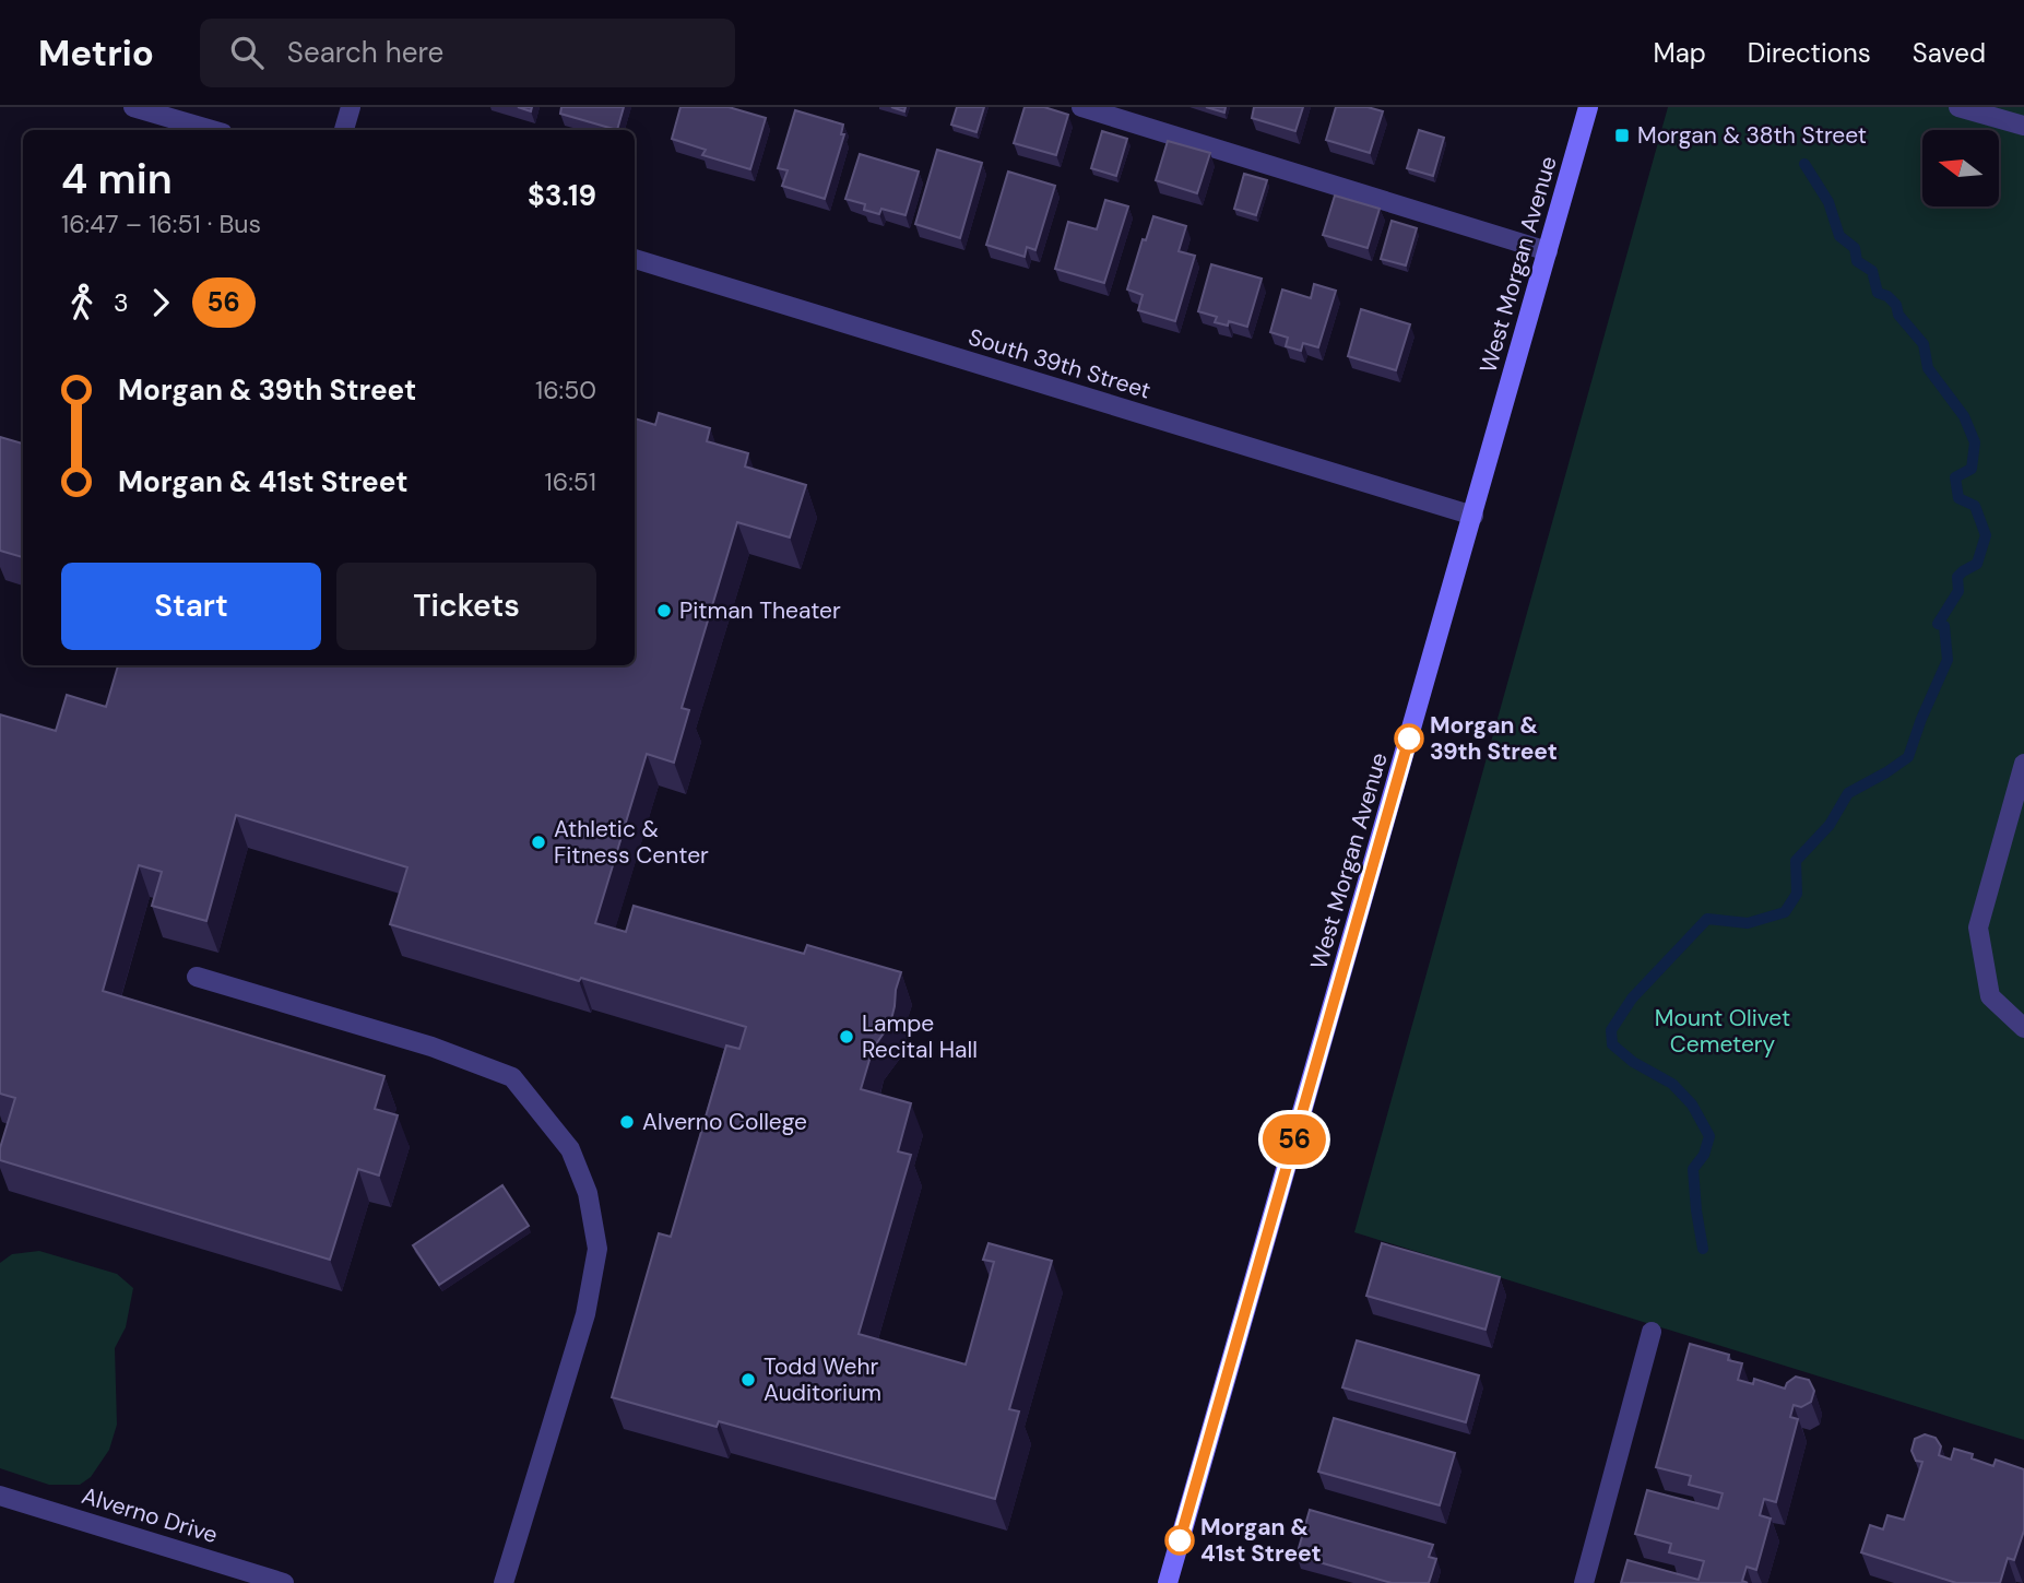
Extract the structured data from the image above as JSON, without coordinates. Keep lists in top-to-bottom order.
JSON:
{
  "streets": {
    "street": ["West Morgan Avenue", "South 39th Street", "Alverno Drive"]
  },
  "crossings": [
    ["West Morgan Avenue", "South 39th Street"]
  ],
  "parks": ["Mount Olivet Cemetery"],
  "places": {
    "transit": ["Morgan & 38th Street"],
    "other": [
      "Pitman Theater",
      "Morgan & 39th Street",
      "Athletic & Fitness Center",
      "Lampe Recital Hall",
      "Alverno College",
      "Todd Wehr Auditorium",
      "Morgan & 41st Street"
    ]
  },
  "lines": ["bus line 56"],
  "north": "left",
  "page": {
    "header": "Metrio",
    "search": "Search here",
    "nav": ["Map", "Directions", "Saved"],
    "on_map": "56",
    "heading": ["4 min", "16:47 – 16:51 · Bus", "$3.19"],
    "legs": ["3", "56"],
    "list": [
      {
        "name": "Morgan & 39th Street",
        "value": "16:50"
      },
      {
        "name": "Morgan & 41st Street",
        "value": "16:51"
      }
    ],
    "buttons": ["Start", "Tickets"]
  }
}
